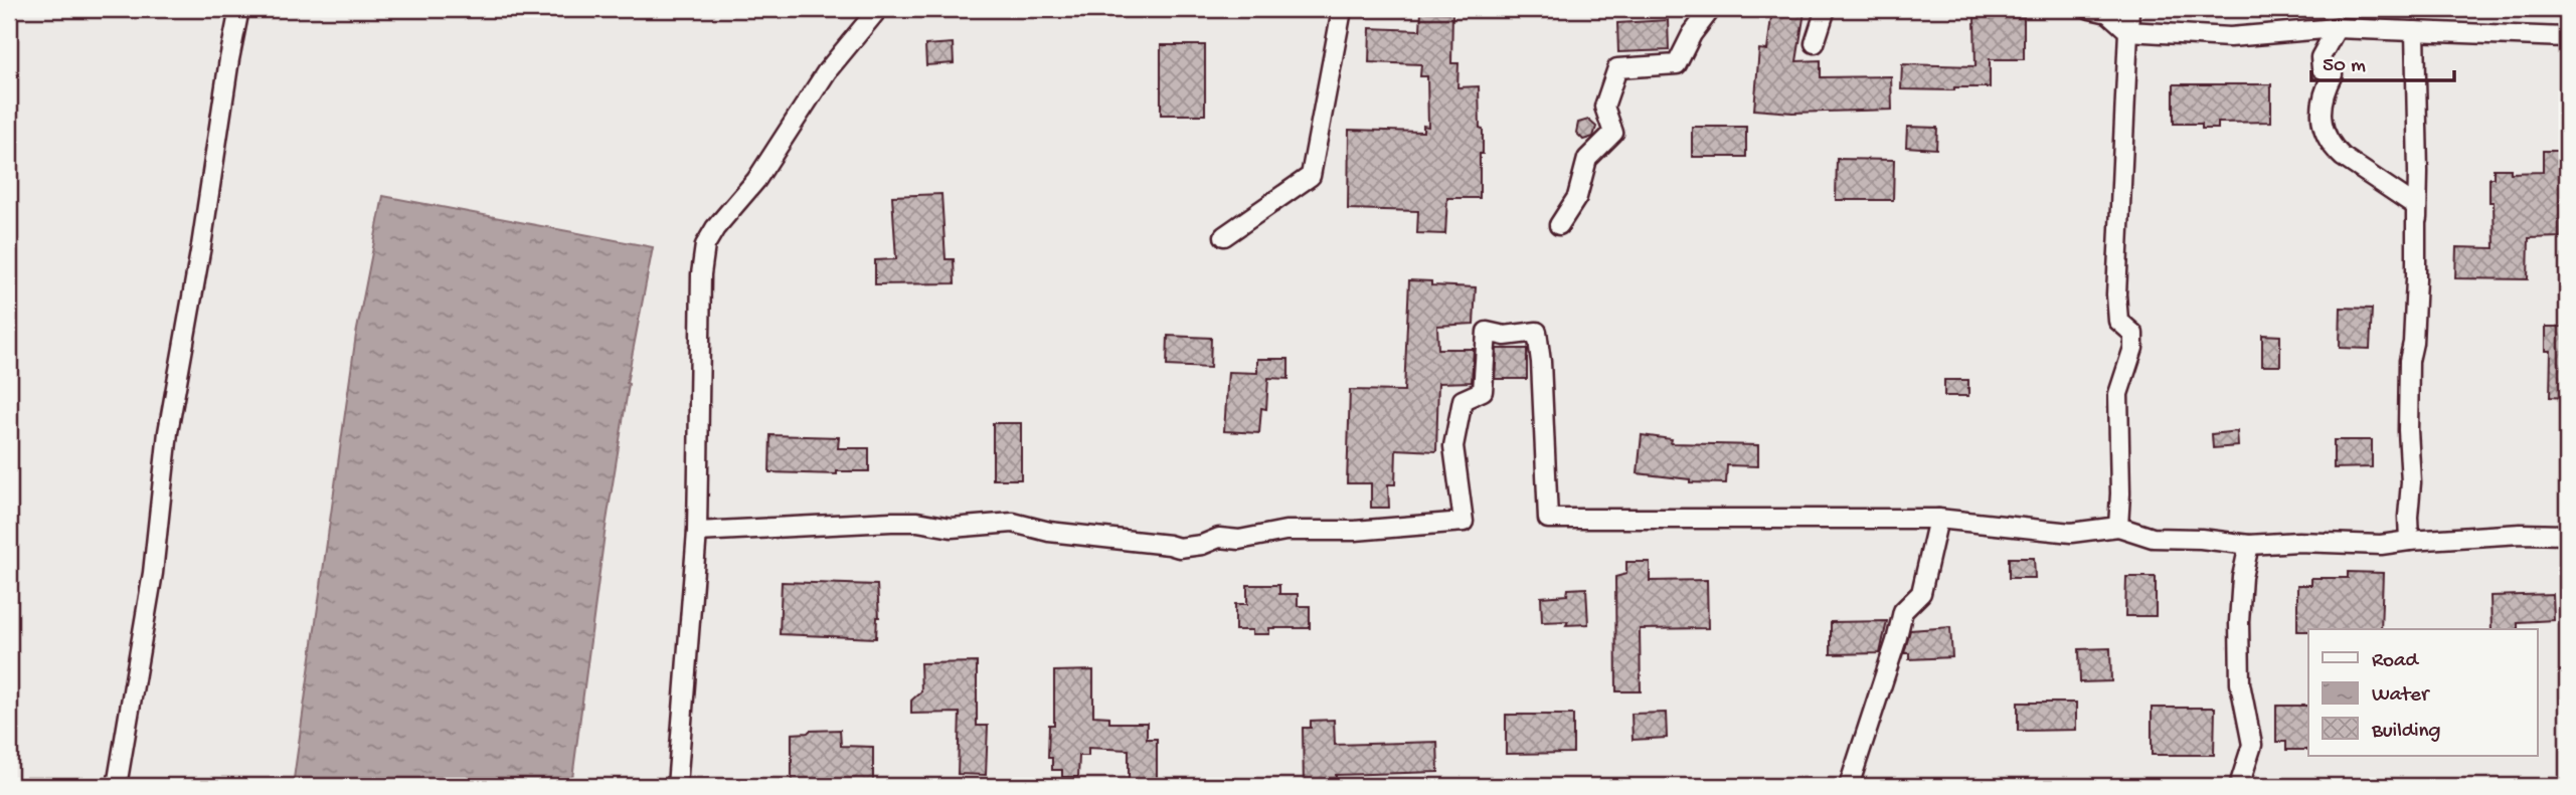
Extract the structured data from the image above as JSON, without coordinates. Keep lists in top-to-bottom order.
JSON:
{
  "legend": ["Road", "Water", "Building"],
  "scale_bar": "50 m"
}
